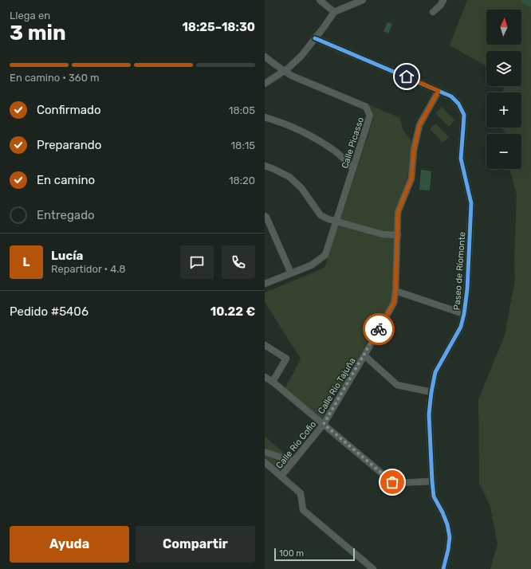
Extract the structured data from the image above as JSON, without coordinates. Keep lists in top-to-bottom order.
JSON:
{
  "streets": {
    "street": [
      "Calle Picasso",
      "Paseo de Ríomonte",
      "Calle Río Tajuña",
      "Calle Río Cofio"
    ]
  },
  "crossings": [
    ["Paseo de Ríomonte", "Calle Río Tajuña"],
    ["Calle Río Tajuña", "Calle Río Cofio"]
  ],
  "scale_bar": "100 m",
  "north": "top",
  "page": {
    "heading": ["3 min", "Llega en", "18:25–18:30"],
    "panel": [
      "Lucía",
      "Repartidor · 4.8",
      "Pedido #5406",
      "10.22 €"
    ],
    "map_buttons": ["+", "−"],
    "bar": "En camino · 360 m",
    "list": [
      ["Confirmado", "18:05"],
      ["Preparando", "18:15"],
      ["En camino", "18:20"],
      "Entregado"
    ],
    "round": "L",
    "buttons": ["Ayuda", "Compartir"],
    "scale": "100 m"
  }
}
